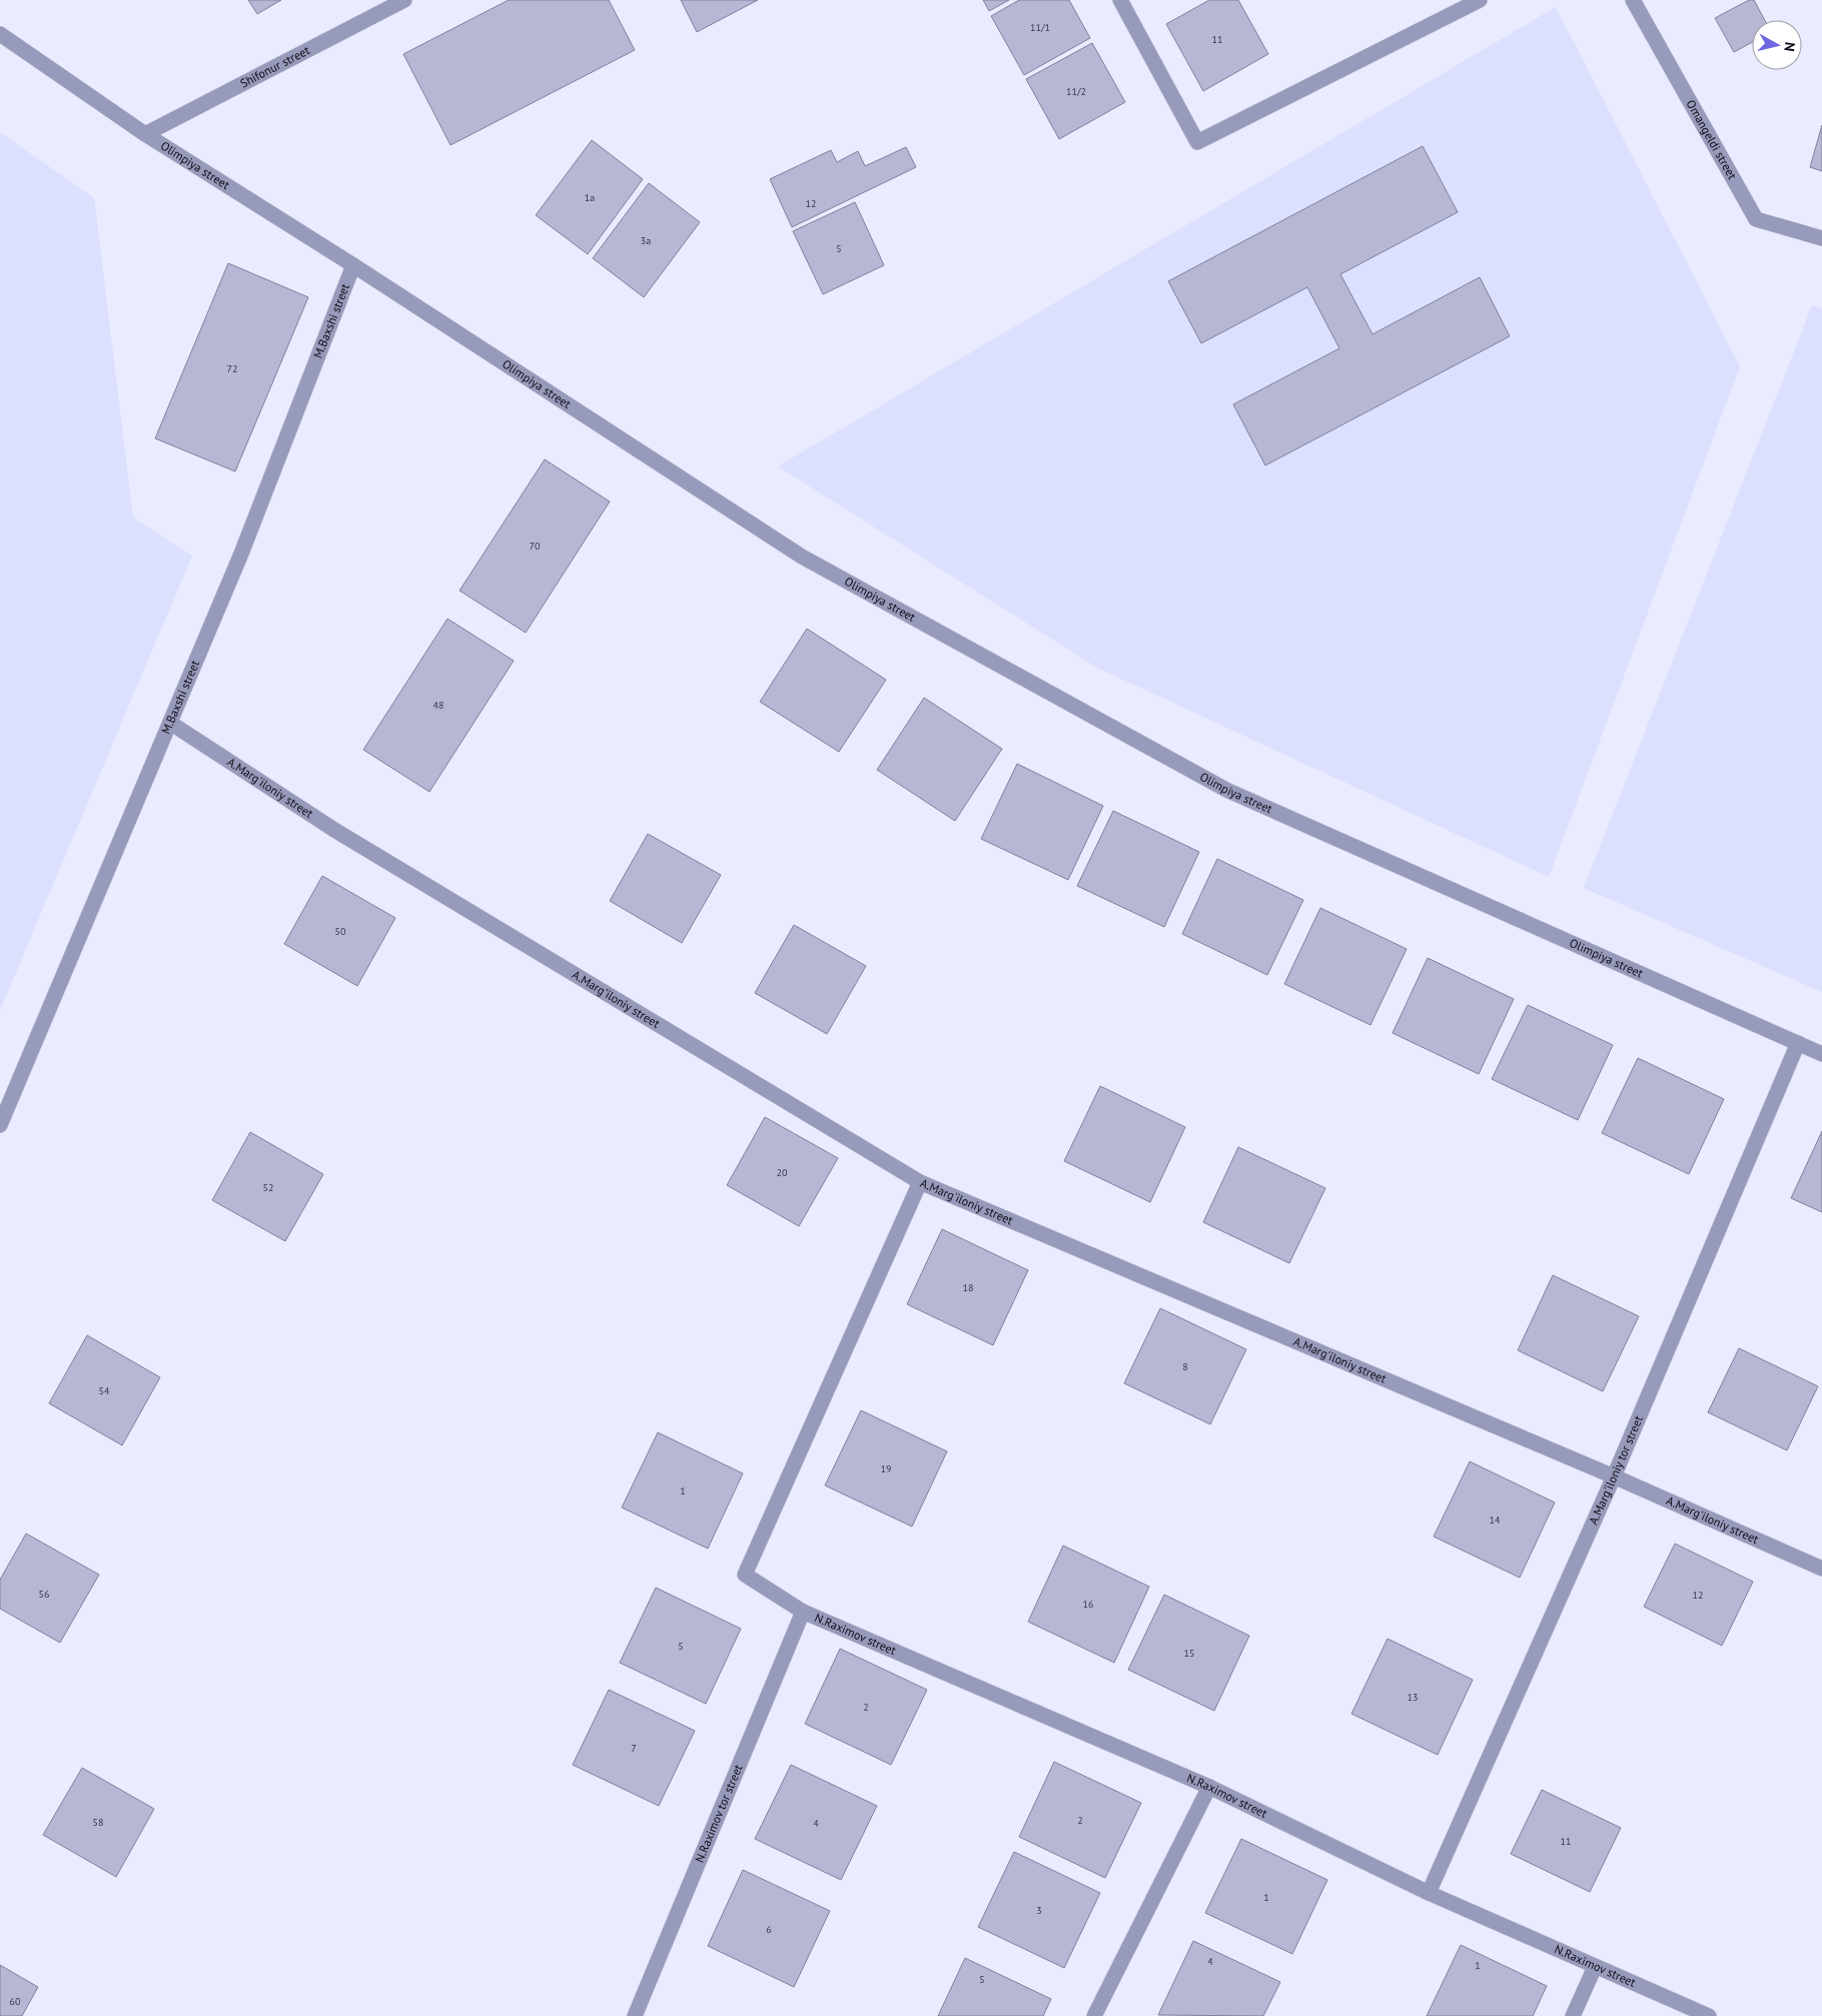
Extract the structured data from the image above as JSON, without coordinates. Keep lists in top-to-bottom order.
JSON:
{
  "streets": {
    "street": [
      "Shifonur street",
      "Omangeldi street",
      "Olimpiya street",
      "M.Baxshi street",
      "A.Marg'iloniy street",
      "A.Marg'iloniy tor street",
      "N.Raximov street",
      "N.Raximov tor street"
    ]
  },
  "crossings": [
    ["Shifonur street", "Olimpiya street"],
    ["Olimpiya street", "M.Baxshi street"],
    ["Olimpiya street", "A.Marg'iloniy tor street"],
    ["M.Baxshi street", "A.Marg'iloniy street"],
    ["A.Marg'iloniy street", "A.Marg'iloniy tor street"],
    ["A.Marg'iloniy street", "N.Raximov street"],
    ["A.Marg'iloniy tor street", "N.Raximov street"],
    ["N.Raximov street", "N.Raximov tor street"]
  ],
  "house_numbers": [
    "11/1",
    "11",
    "11/2",
    "1a",
    "12",
    "3a",
    "5",
    "72",
    "70",
    "48",
    "50",
    "20",
    "52",
    "18",
    "8",
    "54",
    "19",
    "1",
    "14",
    "56",
    "12",
    "16",
    "5",
    "15",
    "13",
    "2",
    "7",
    "2",
    "58",
    "4",
    "11",
    "1",
    "3",
    "6",
    "4",
    "1",
    "5",
    "60"
  ],
  "north": "right"
}
